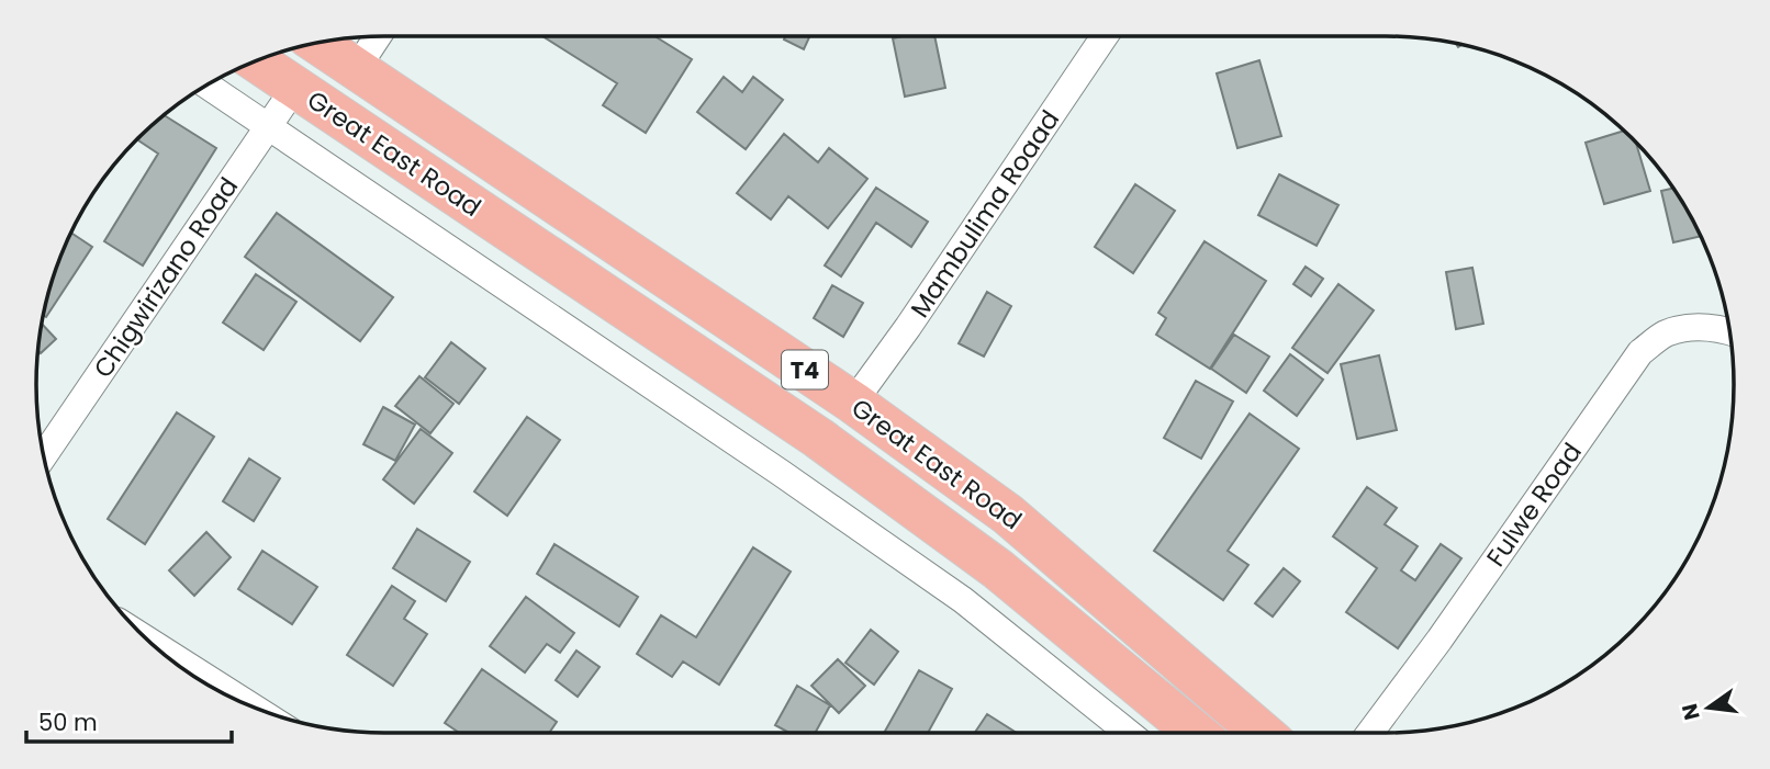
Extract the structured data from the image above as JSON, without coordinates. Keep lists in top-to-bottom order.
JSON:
{
  "streets": {
    "main road": ["Great East Road", "T4"],
    "street": ["Mambulima Roaad", "Chigwirizano Road", "Fulwe Road"]
  },
  "crossings": [
    ["Great East Road", "Mambulima Roaad"],
    ["Great East Road", "Chigwirizano Road"]
  ],
  "scale_bar": "50 m",
  "north": "left"
}
